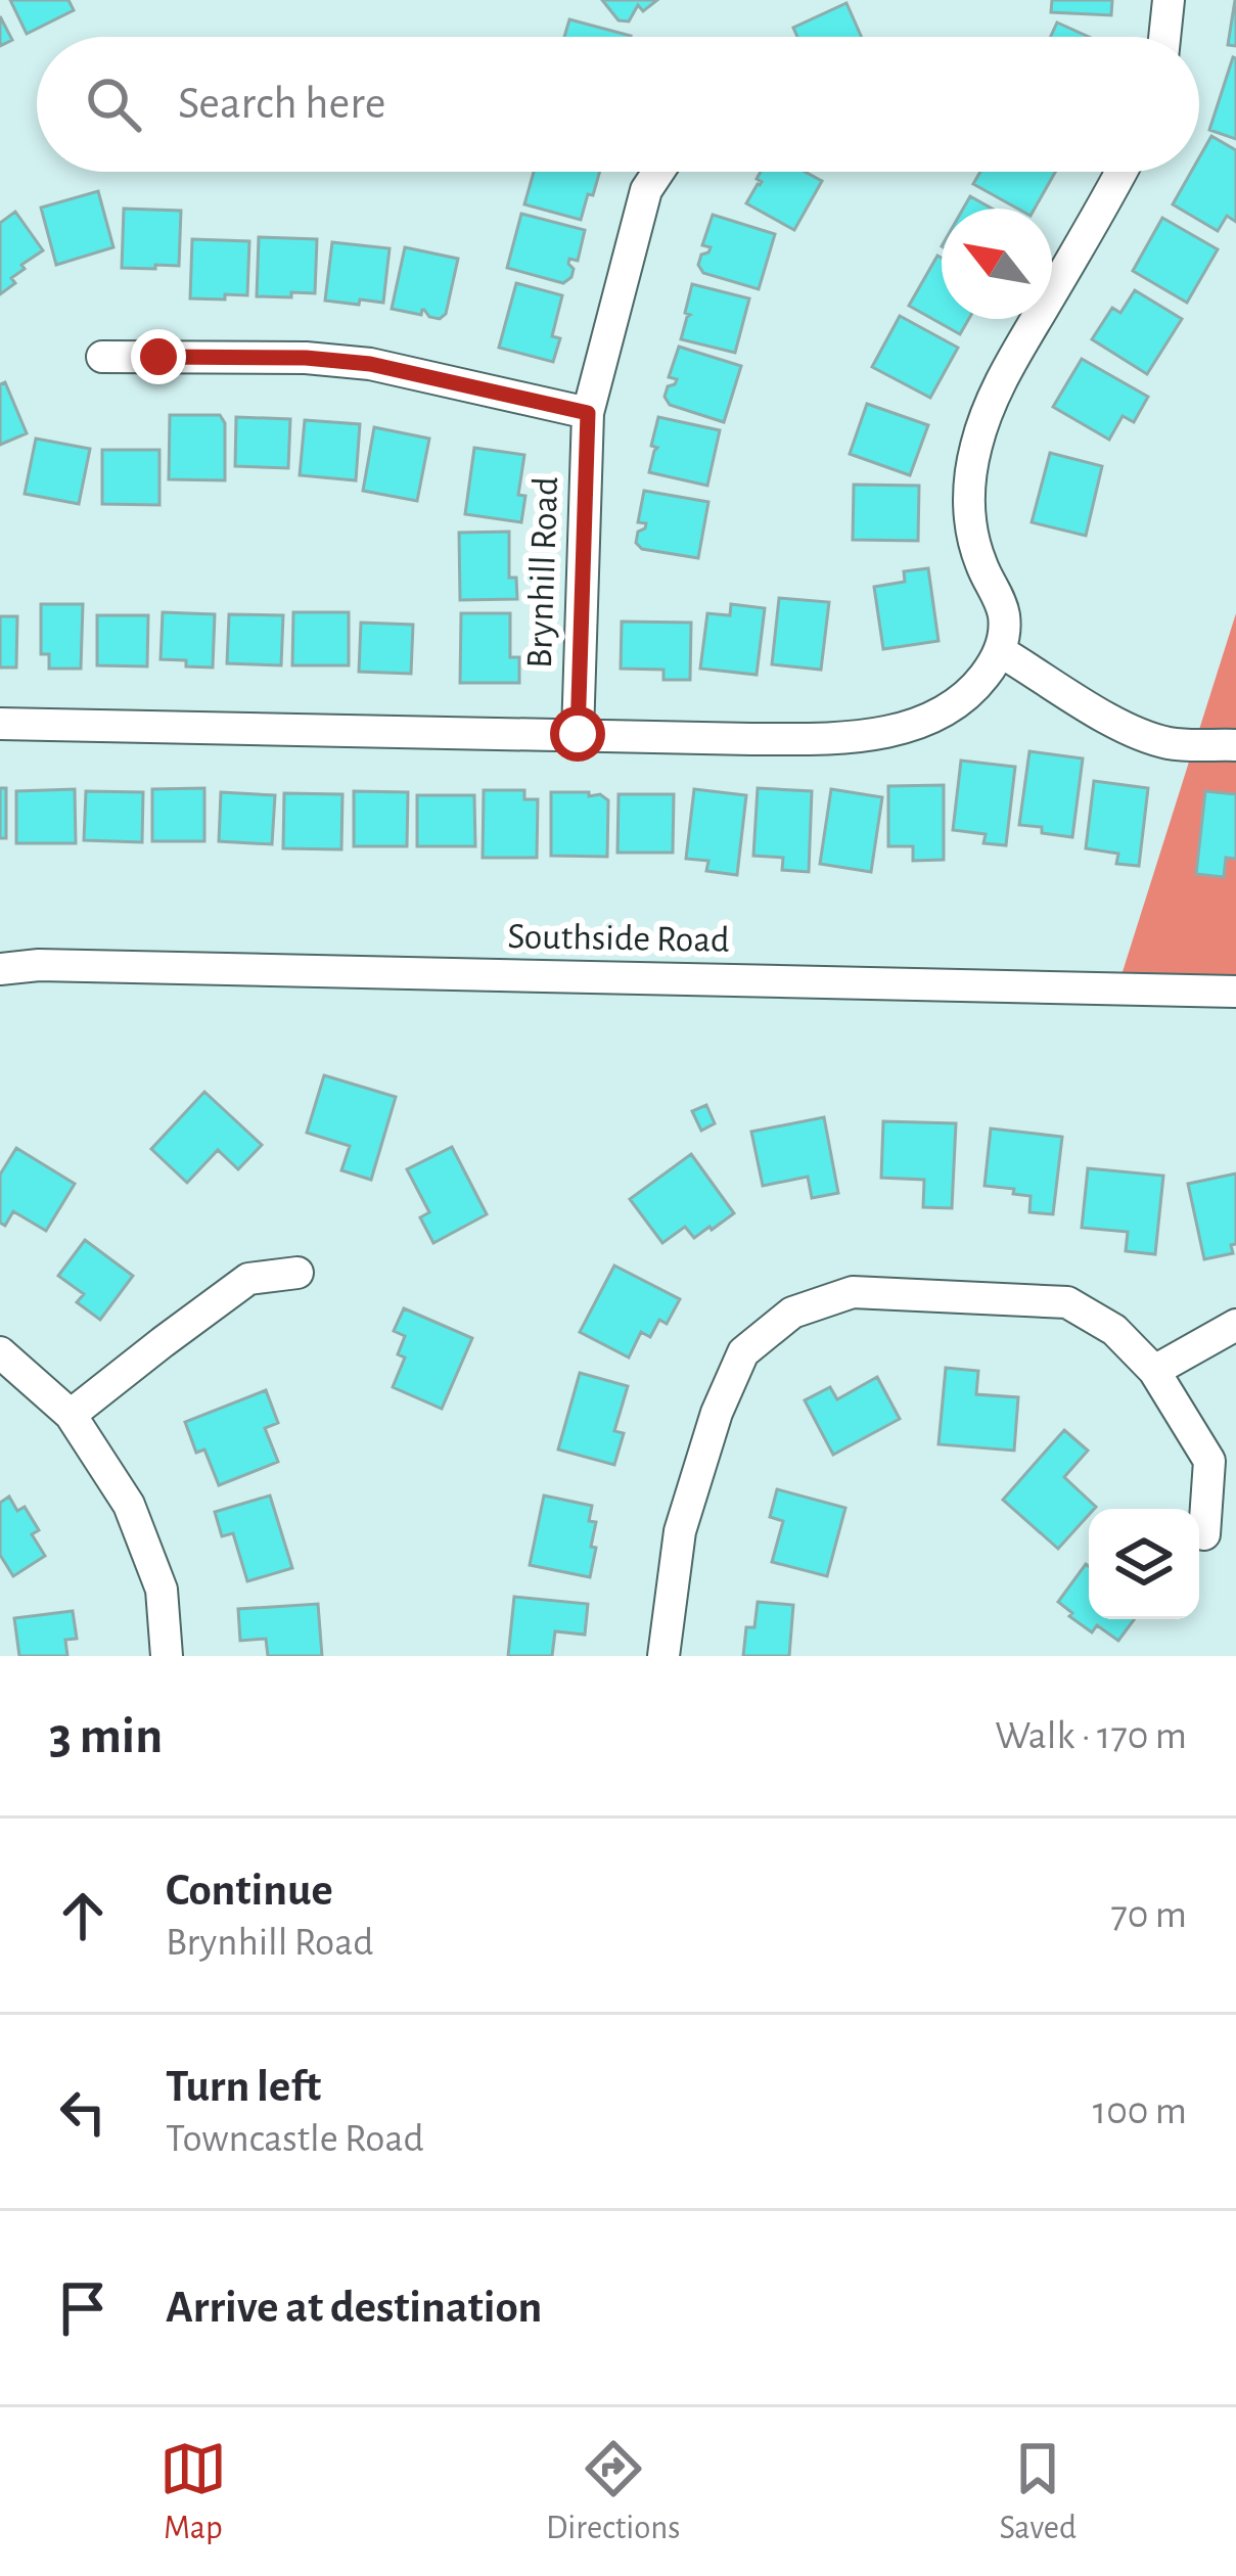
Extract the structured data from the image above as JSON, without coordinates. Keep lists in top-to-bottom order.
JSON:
{
  "streets": {
    "street": ["Brynhill Road", "Southside Road"]
  },
  "north": "top left",
  "page": {
    "search": "Search here",
    "heading": ["3 min", "Walk · 170 m"],
    "list": [
      ["Continue", "Brynhill Road", "70 m"],
      ["Turn left", "Towncastle Road", "100 m"],
      "Arrive at destination"
    ],
    "nav": ["Map", "Directions", "Saved"]
  }
}
